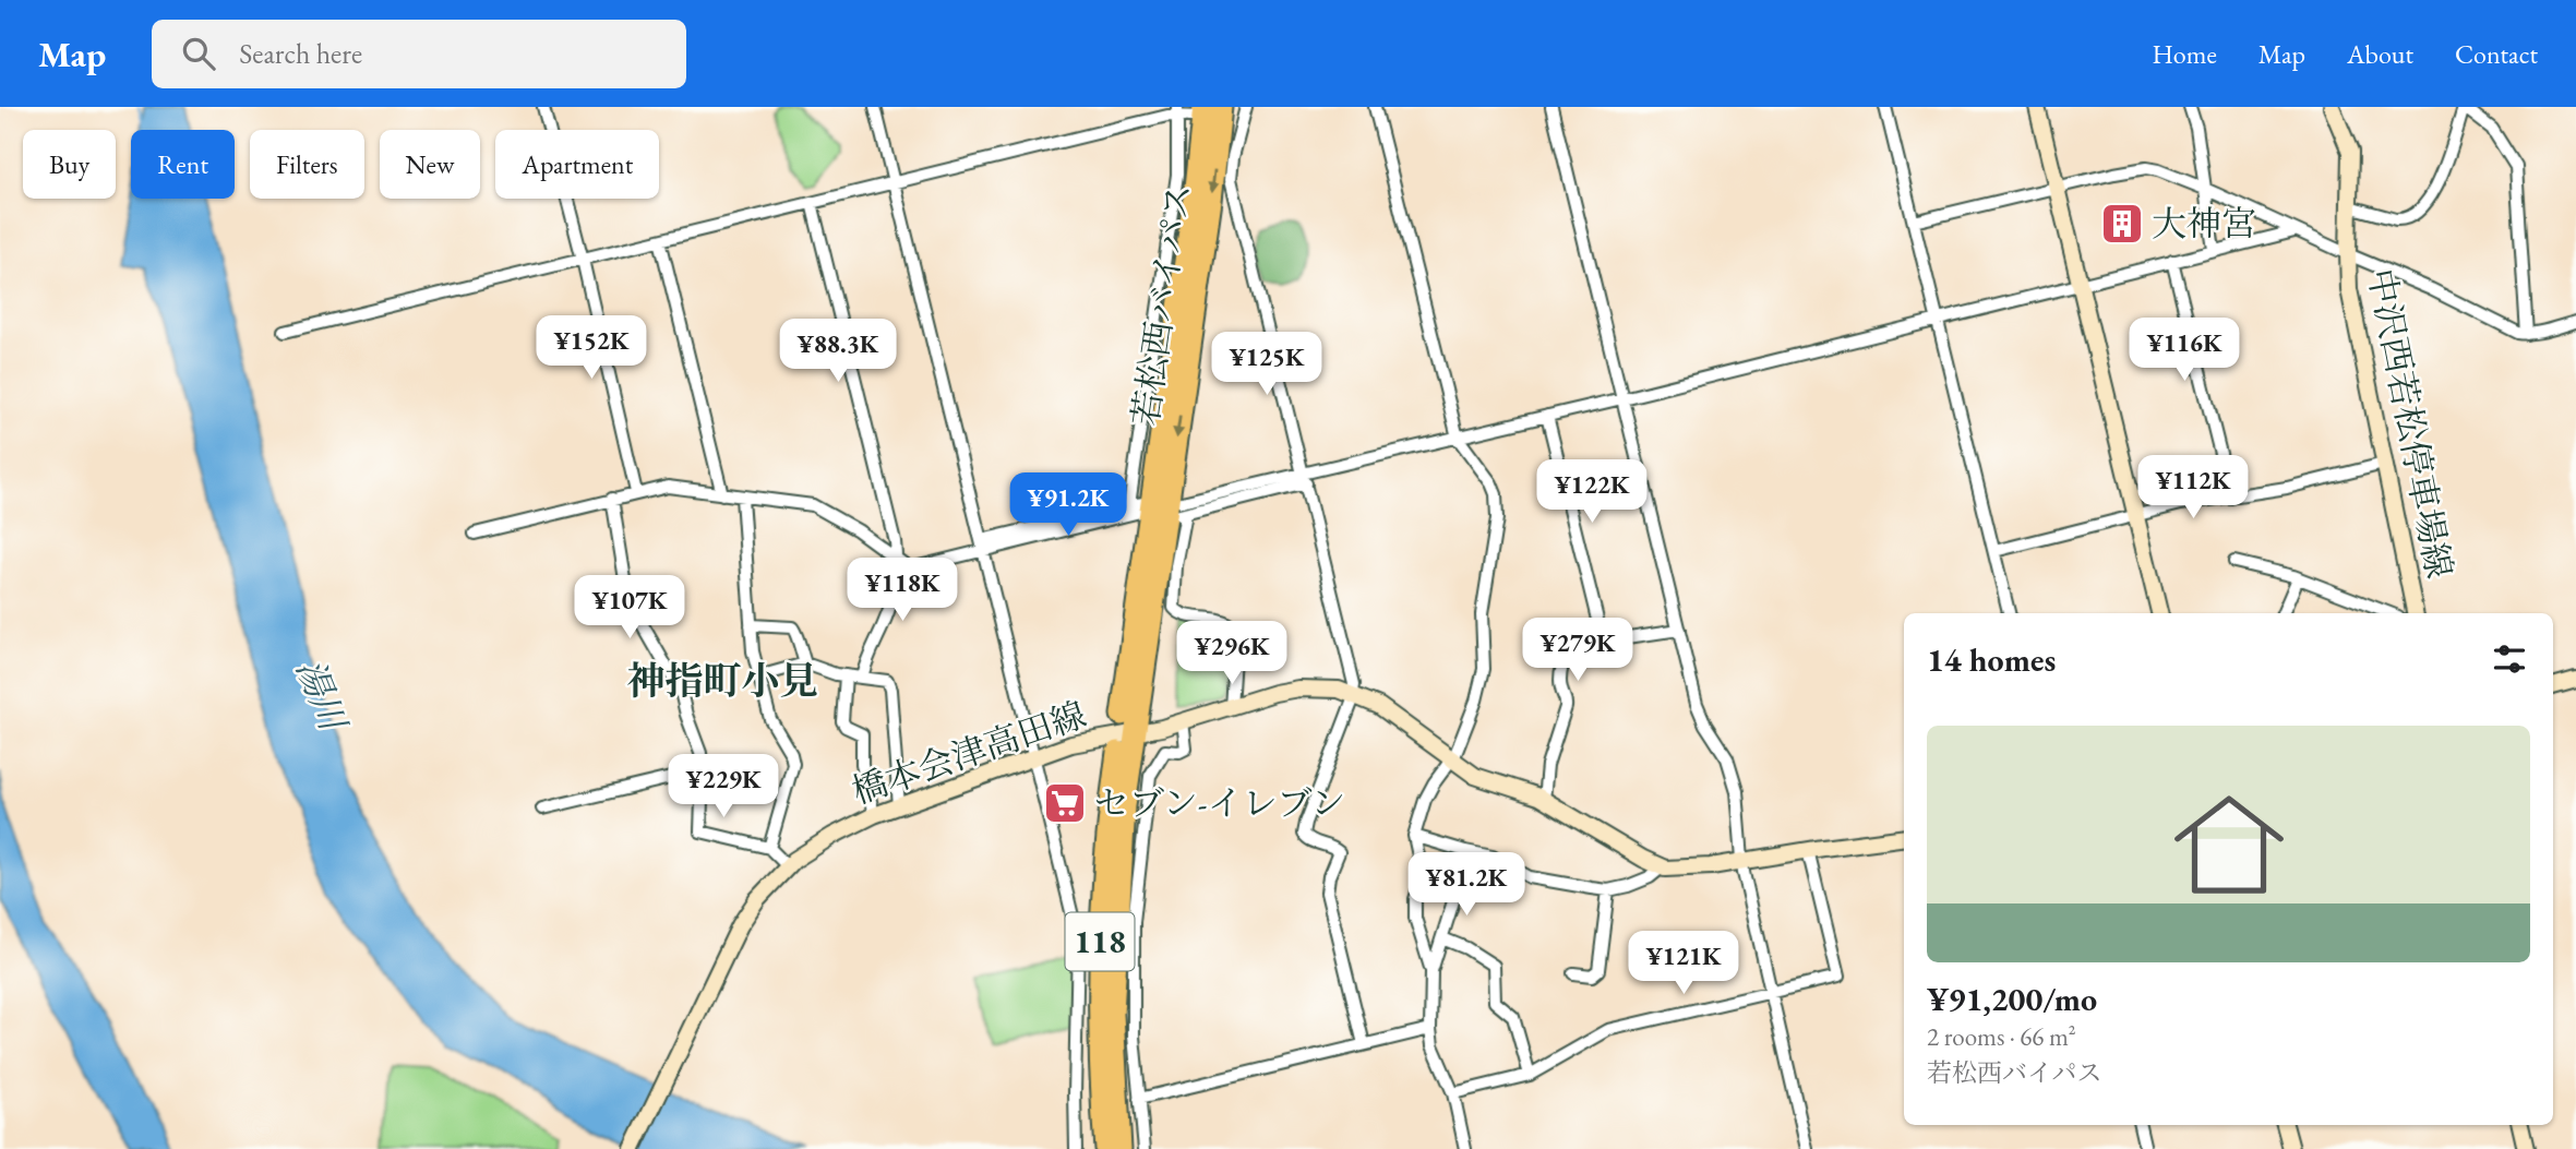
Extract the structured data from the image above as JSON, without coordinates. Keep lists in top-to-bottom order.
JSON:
{
  "streets": {
    "highway": ["若松西バイパス", "118"],
    "main road": ["中沢西若松停車場線", "橋本会津高田線"]
  },
  "crossings": [
    ["若松西バイパス", "橋本会津高田線"]
  ],
  "districts": ["神指町小見"],
  "water": ["湯川"],
  "places": {
    "building": ["大神宮"],
    "supermarket": ["セブン-イレブン"]
  },
  "page": {
    "header": "Map",
    "search": "Search here",
    "nav": [
      "Home",
      "Map",
      "About",
      "Contact"
    ],
    "chip": [
      "Buy",
      "Rent",
      "Filters",
      "New",
      "Apartment"
    ],
    "price": [
      "¥152K",
      "¥116K",
      "¥88.3K",
      "¥125K",
      "¥112K",
      "¥122K",
      "¥91.2K",
      "¥118K",
      "¥107K",
      "¥279K",
      "¥296K",
      "¥229K",
      "¥81.2K",
      "¥121K"
    ],
    "heading": "14 homes",
    "list": [
      {
        "name": "¥91,200/mo",
        "note": "2 rooms · 66 m² · 若松西バイパス"
      }
    ]
  }
}
